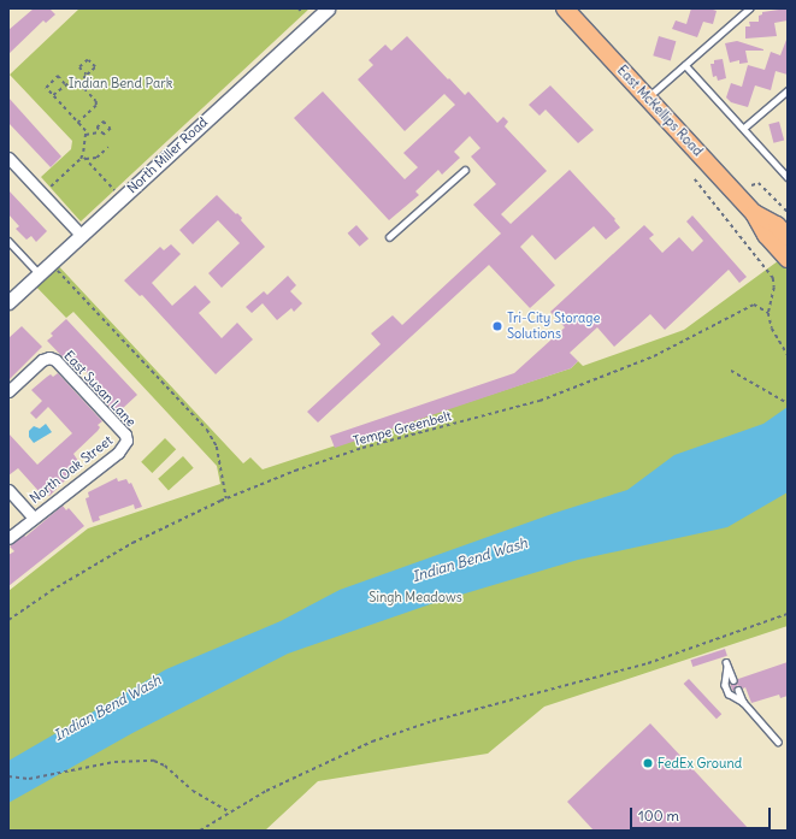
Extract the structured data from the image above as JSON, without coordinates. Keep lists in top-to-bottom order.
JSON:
{
  "streets": {
    "main road": ["East McKellips Road"],
    "street": ["North Miller Road", "East Susan Lane", "North Oak Street"],
    "path": ["Tempe Greenbelt"]
  },
  "crossings": [
    ["East Susan Lane", "North Oak Street"]
  ],
  "water": ["Indian Bend Wash"],
  "parks": ["Indian Bend Park", "Singh Meadows"],
  "places": ["Tri-City Storage Solutions", "FedEx Ground"],
  "scale_bar": "100 m"
}
